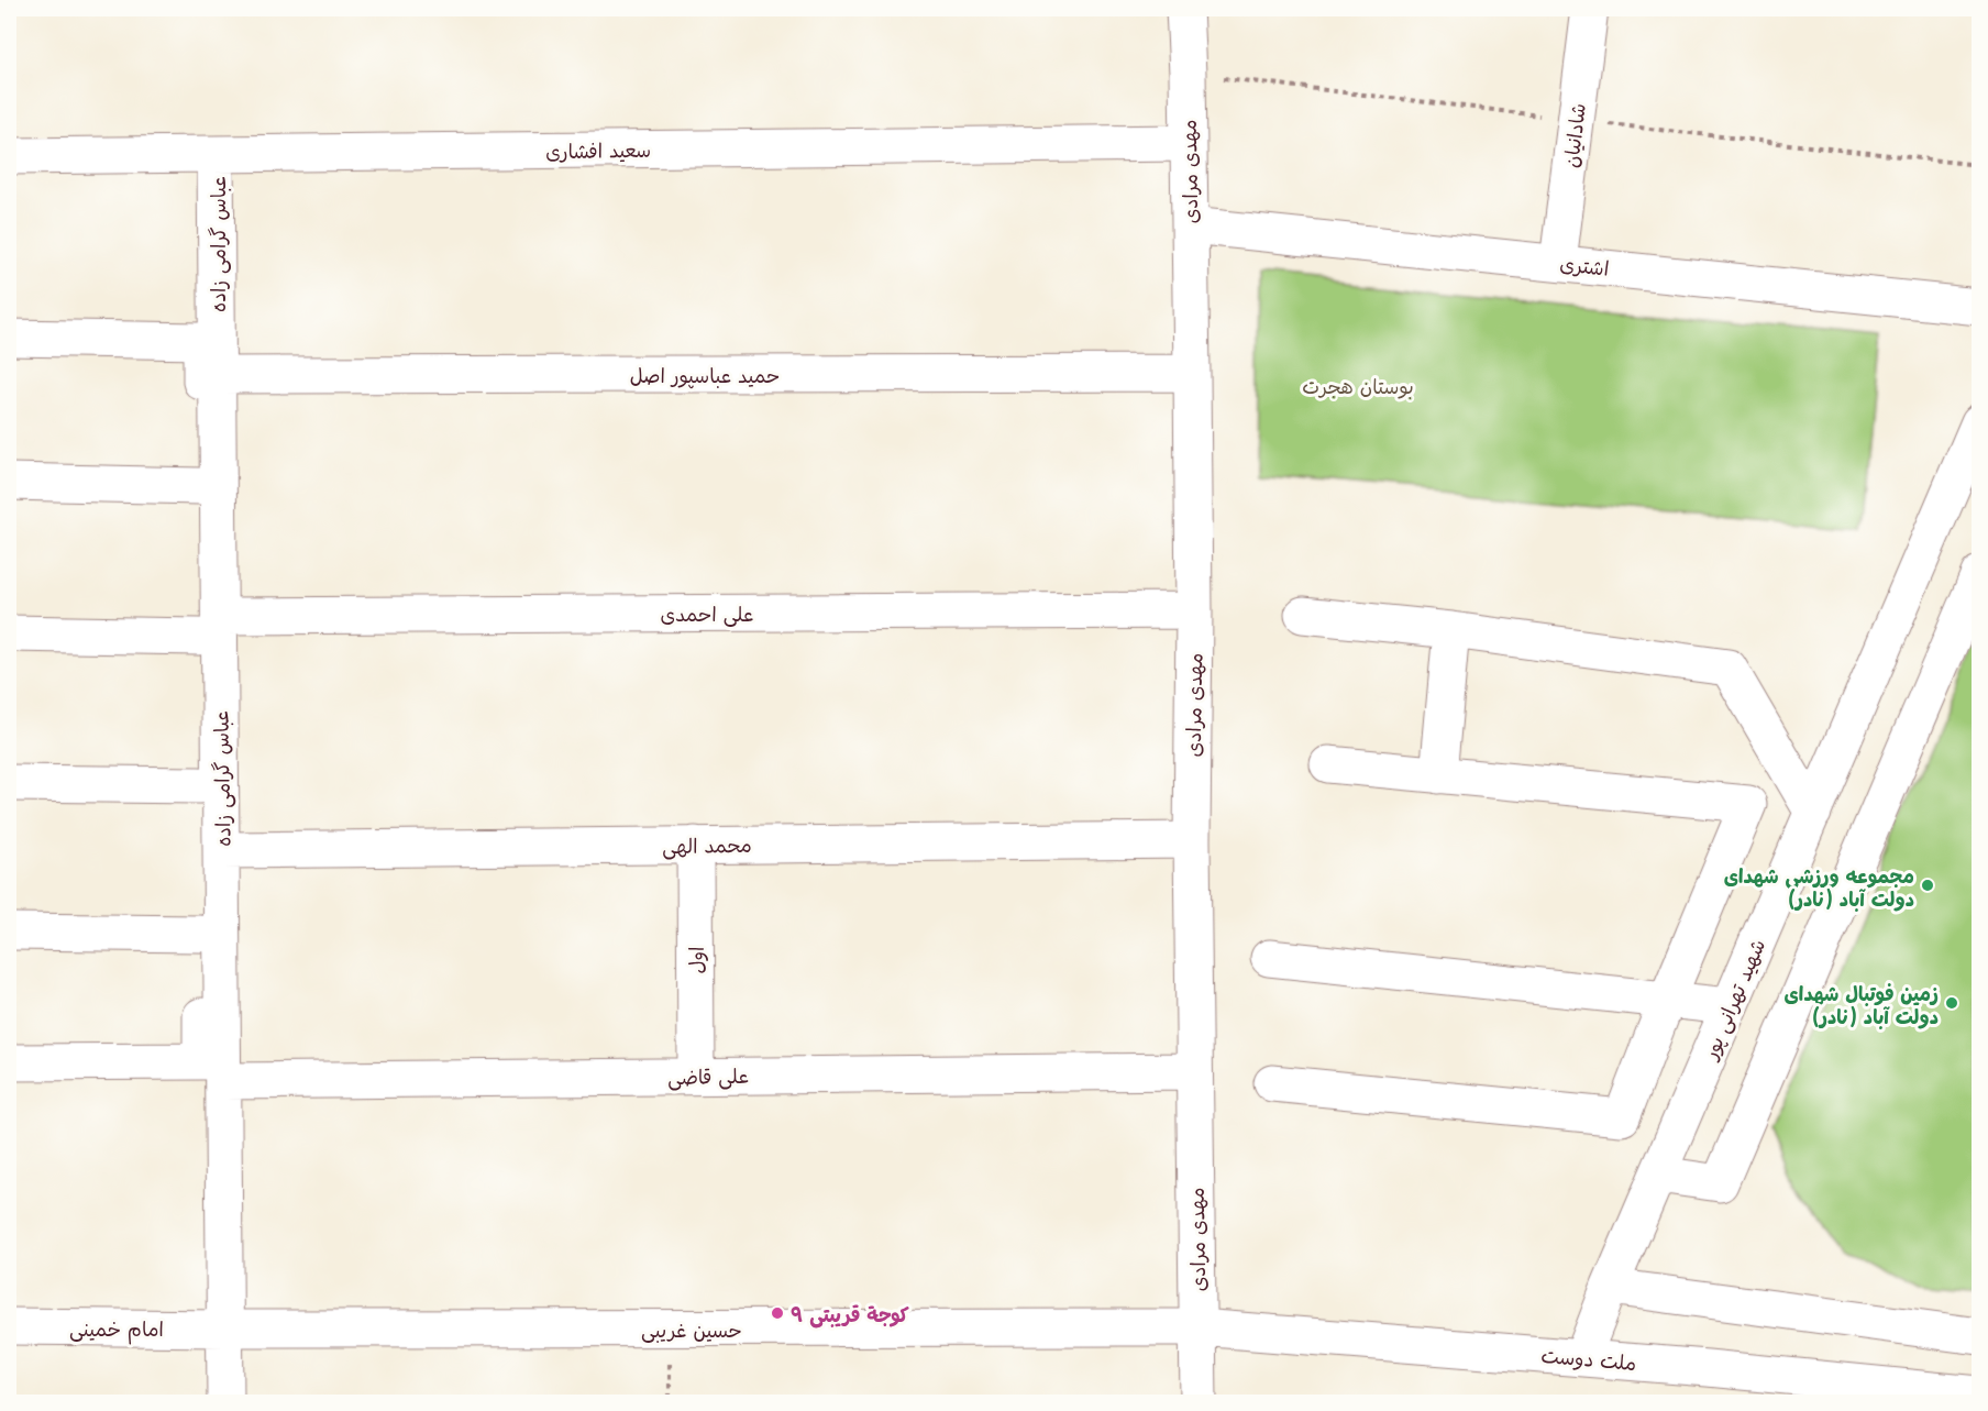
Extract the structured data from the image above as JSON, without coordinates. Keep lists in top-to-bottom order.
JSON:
{
  "streets": {
    "street": [
      "شادانیان",
      "سعید افشاری",
      "مهدی مرادی",
      "عباس گرامی زاده",
      "اشتری",
      "حمید عباسپور اصل",
      "علی احمدی",
      "محمد الهی",
      "اول",
      "شهید تهرانی پور",
      "علی قاضی",
      "امام خمینی",
      "حسین غریبی",
      "ملت دوست"
    ]
  },
  "crossings": [
    ["شادانیان", "اشتری"],
    ["سعید افشاری", "مهدی مرادی"],
    ["سعید افشاری", "عباس گرامی زاده"],
    ["مهدی مرادی", "اشتری"],
    ["مهدی مرادی", "حمید عباسپور اصل"],
    ["مهدی مرادی", "علی احمدی"],
    ["مهدی مرادی", "محمد الهی"],
    ["مهدی مرادی", "علی قاضی"],
    ["مهدی مرادی", "حسین غریبی"],
    ["مهدی مرادی", "ملت دوست"],
    ["عباس گرامی زاده", "حمید عباسپور اصل"],
    ["عباس گرامی زاده", "علی احمدی"],
    ["عباس گرامی زاده", "محمد الهی"],
    ["عباس گرامی زاده", "علی قاضی"],
    ["عباس گرامی زاده", "امام خمینی"],
    ["عباس گرامی زاده", "حسین غریبی"],
    ["محمد الهی", "اول"],
    ["اول", "علی قاضی"],
    ["شهید تهرانی پور", "ملت دوست"],
    ["امام خمینی", "حسین غریبی"],
    ["حسین غریبی", "ملت دوست"]
  ],
  "parks": ["بوستان هجرت"],
  "places": ["مجموعه ورزشی شهدای دولت آباد (نادر)", "زمین فوتبال شهدای دولت آباد (نادر)", "۹ کوجة قریبتی"]
}
